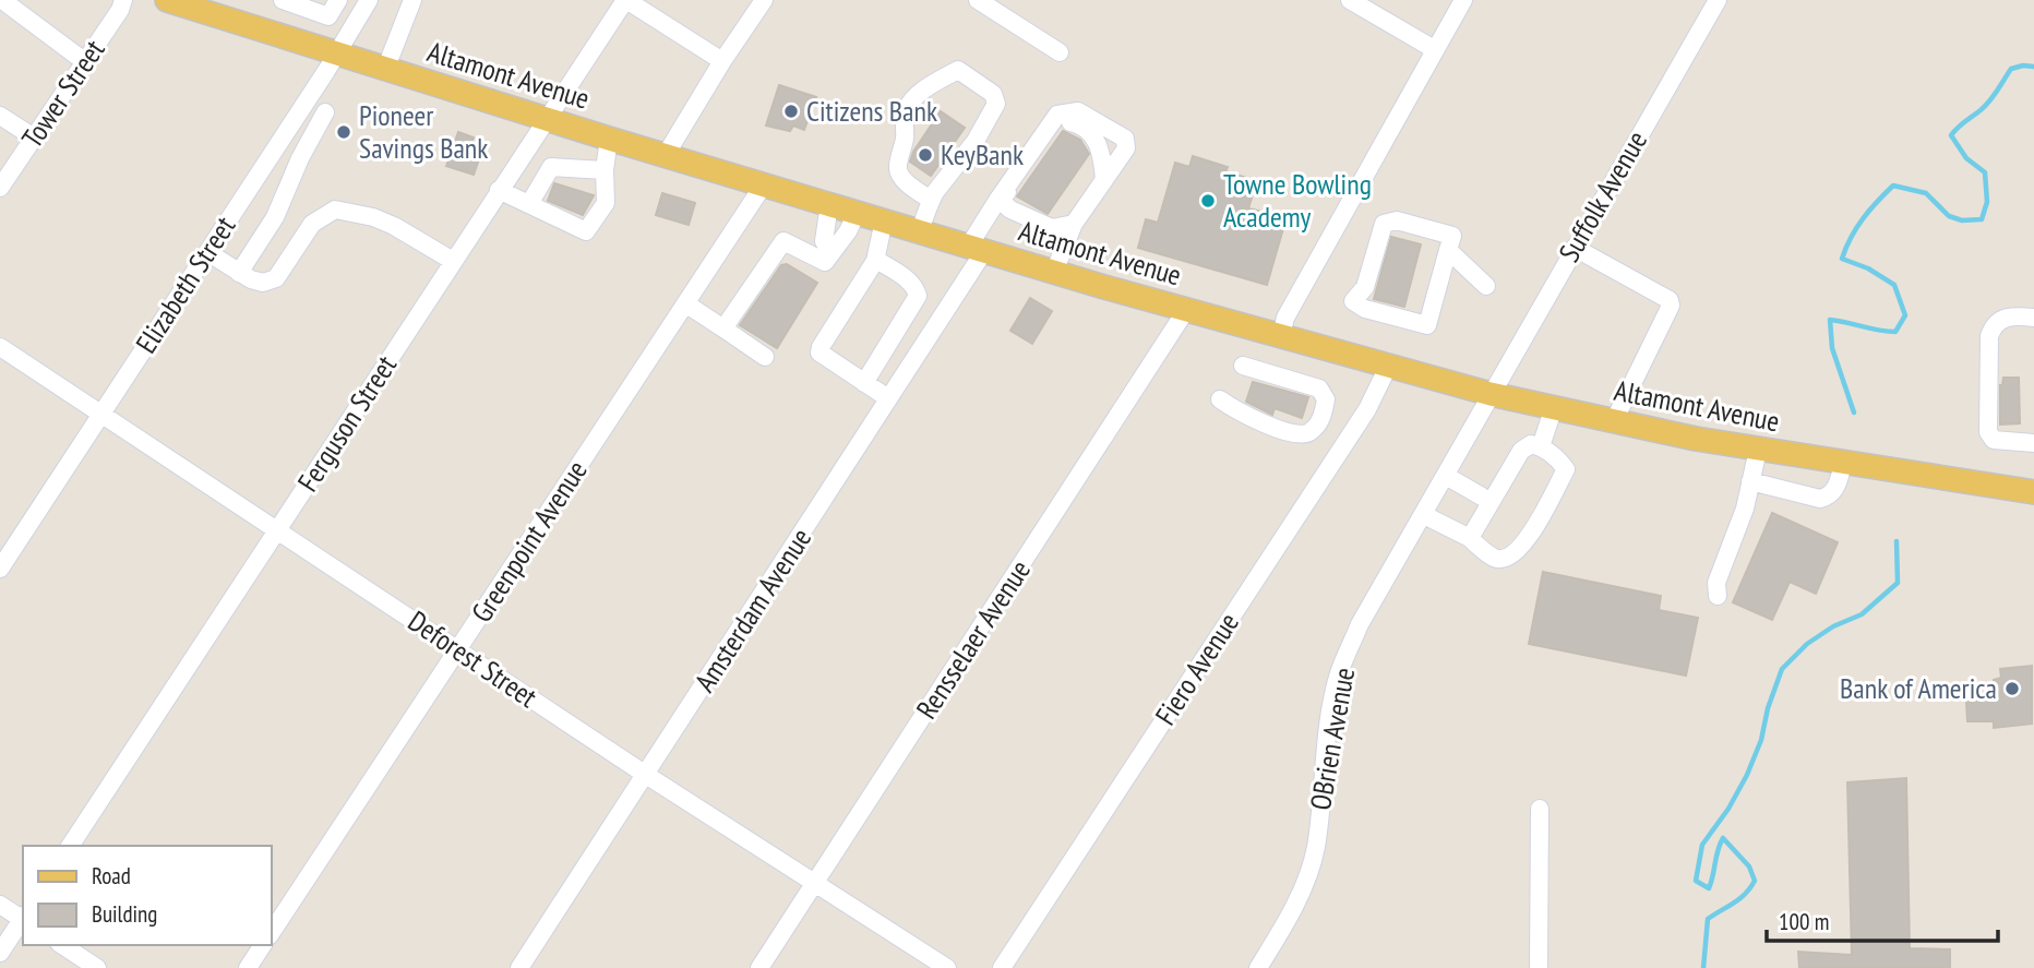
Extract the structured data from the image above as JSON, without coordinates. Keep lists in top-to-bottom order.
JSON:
{
  "streets": {
    "main road": ["Altamont Avenue"],
    "street": [
      "Tower Street",
      "Suffolk Avenue",
      "Elizabeth Street",
      "Ferguson Street",
      "Greenpoint Avenue",
      "Amsterdam Avenue",
      "Rensselaer Avenue",
      "Deforest Street",
      "Fiero Avenue",
      "OBrien Avenue"
    ]
  },
  "crossings": [
    ["Altamont Avenue", "Suffolk Avenue"],
    ["Altamont Avenue", "Elizabeth Street"],
    ["Altamont Avenue", "Ferguson Street"],
    ["Altamont Avenue", "Greenpoint Avenue"],
    ["Altamont Avenue", "Amsterdam Avenue"],
    ["Altamont Avenue", "Rensselaer Avenue"],
    ["Altamont Avenue", "Fiero Avenue"],
    ["Altamont Avenue", "OBrien Avenue"],
    ["Suffolk Avenue", "OBrien Avenue"],
    ["Elizabeth Street", "Deforest Street"],
    ["Ferguson Street", "Deforest Street"],
    ["Greenpoint Avenue", "Deforest Street"],
    ["Amsterdam Avenue", "Deforest Street"],
    ["Rensselaer Avenue", "Deforest Street"]
  ],
  "places": [
    "Citizens Bank",
    "Pioneer Savings Bank",
    "KeyBank",
    "Towne Bowling Academy",
    "Bank of America"
  ],
  "legend": ["Road", "Building"],
  "scale_bar": "100 m"
}
